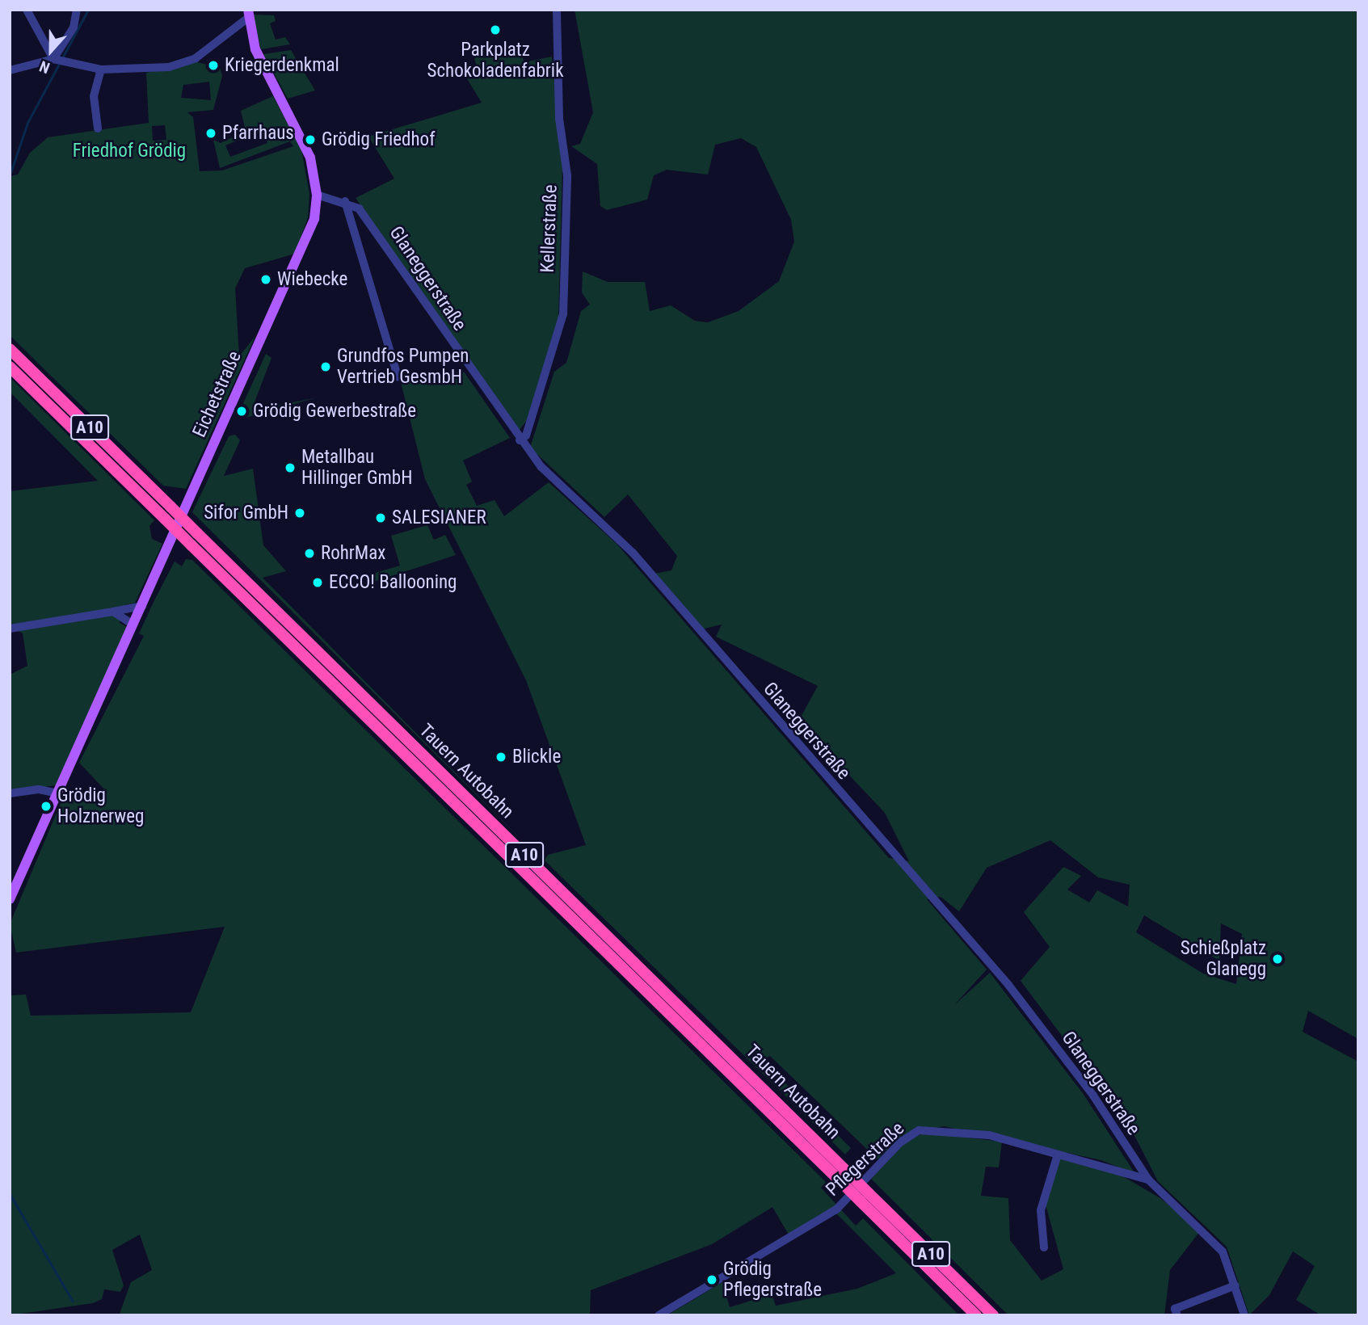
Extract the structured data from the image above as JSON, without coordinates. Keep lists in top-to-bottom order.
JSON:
{
  "streets": {
    "highway": ["A10", "Tauern Autobahn"],
    "main road": ["Eichetstraße"],
    "street": ["Kellerstraße", "Glaneggerstraße", "Pflegerstraße"]
  },
  "crossings": [
    ["Kellerstraße", "Glaneggerstraße"],
    ["Glaneggerstraße", "Eichetstraße"],
    ["Glaneggerstraße", "Pflegerstraße"]
  ],
  "parks": ["Friedhof Grödig"],
  "places": [
    "Parkplatz Schokoladenfabrik",
    "Kriegerdenkmal",
    "Pfarrhaus",
    "Grödig Friedhof",
    "Wiebecke",
    "Grundfos Pumpen Vertrieb GesmbH",
    "Grödig Gewerbestraße",
    "Metallbau Hillinger GmbH",
    "Sifor GmbH",
    "SALESIANER",
    "RohrMax",
    "ECCO! Ballooning",
    "Blickle",
    "Grödig Holznerweg",
    "Schießplatz Glanegg",
    "Grödig Pflegerstraße"
  ],
  "north": "bottom"
}
